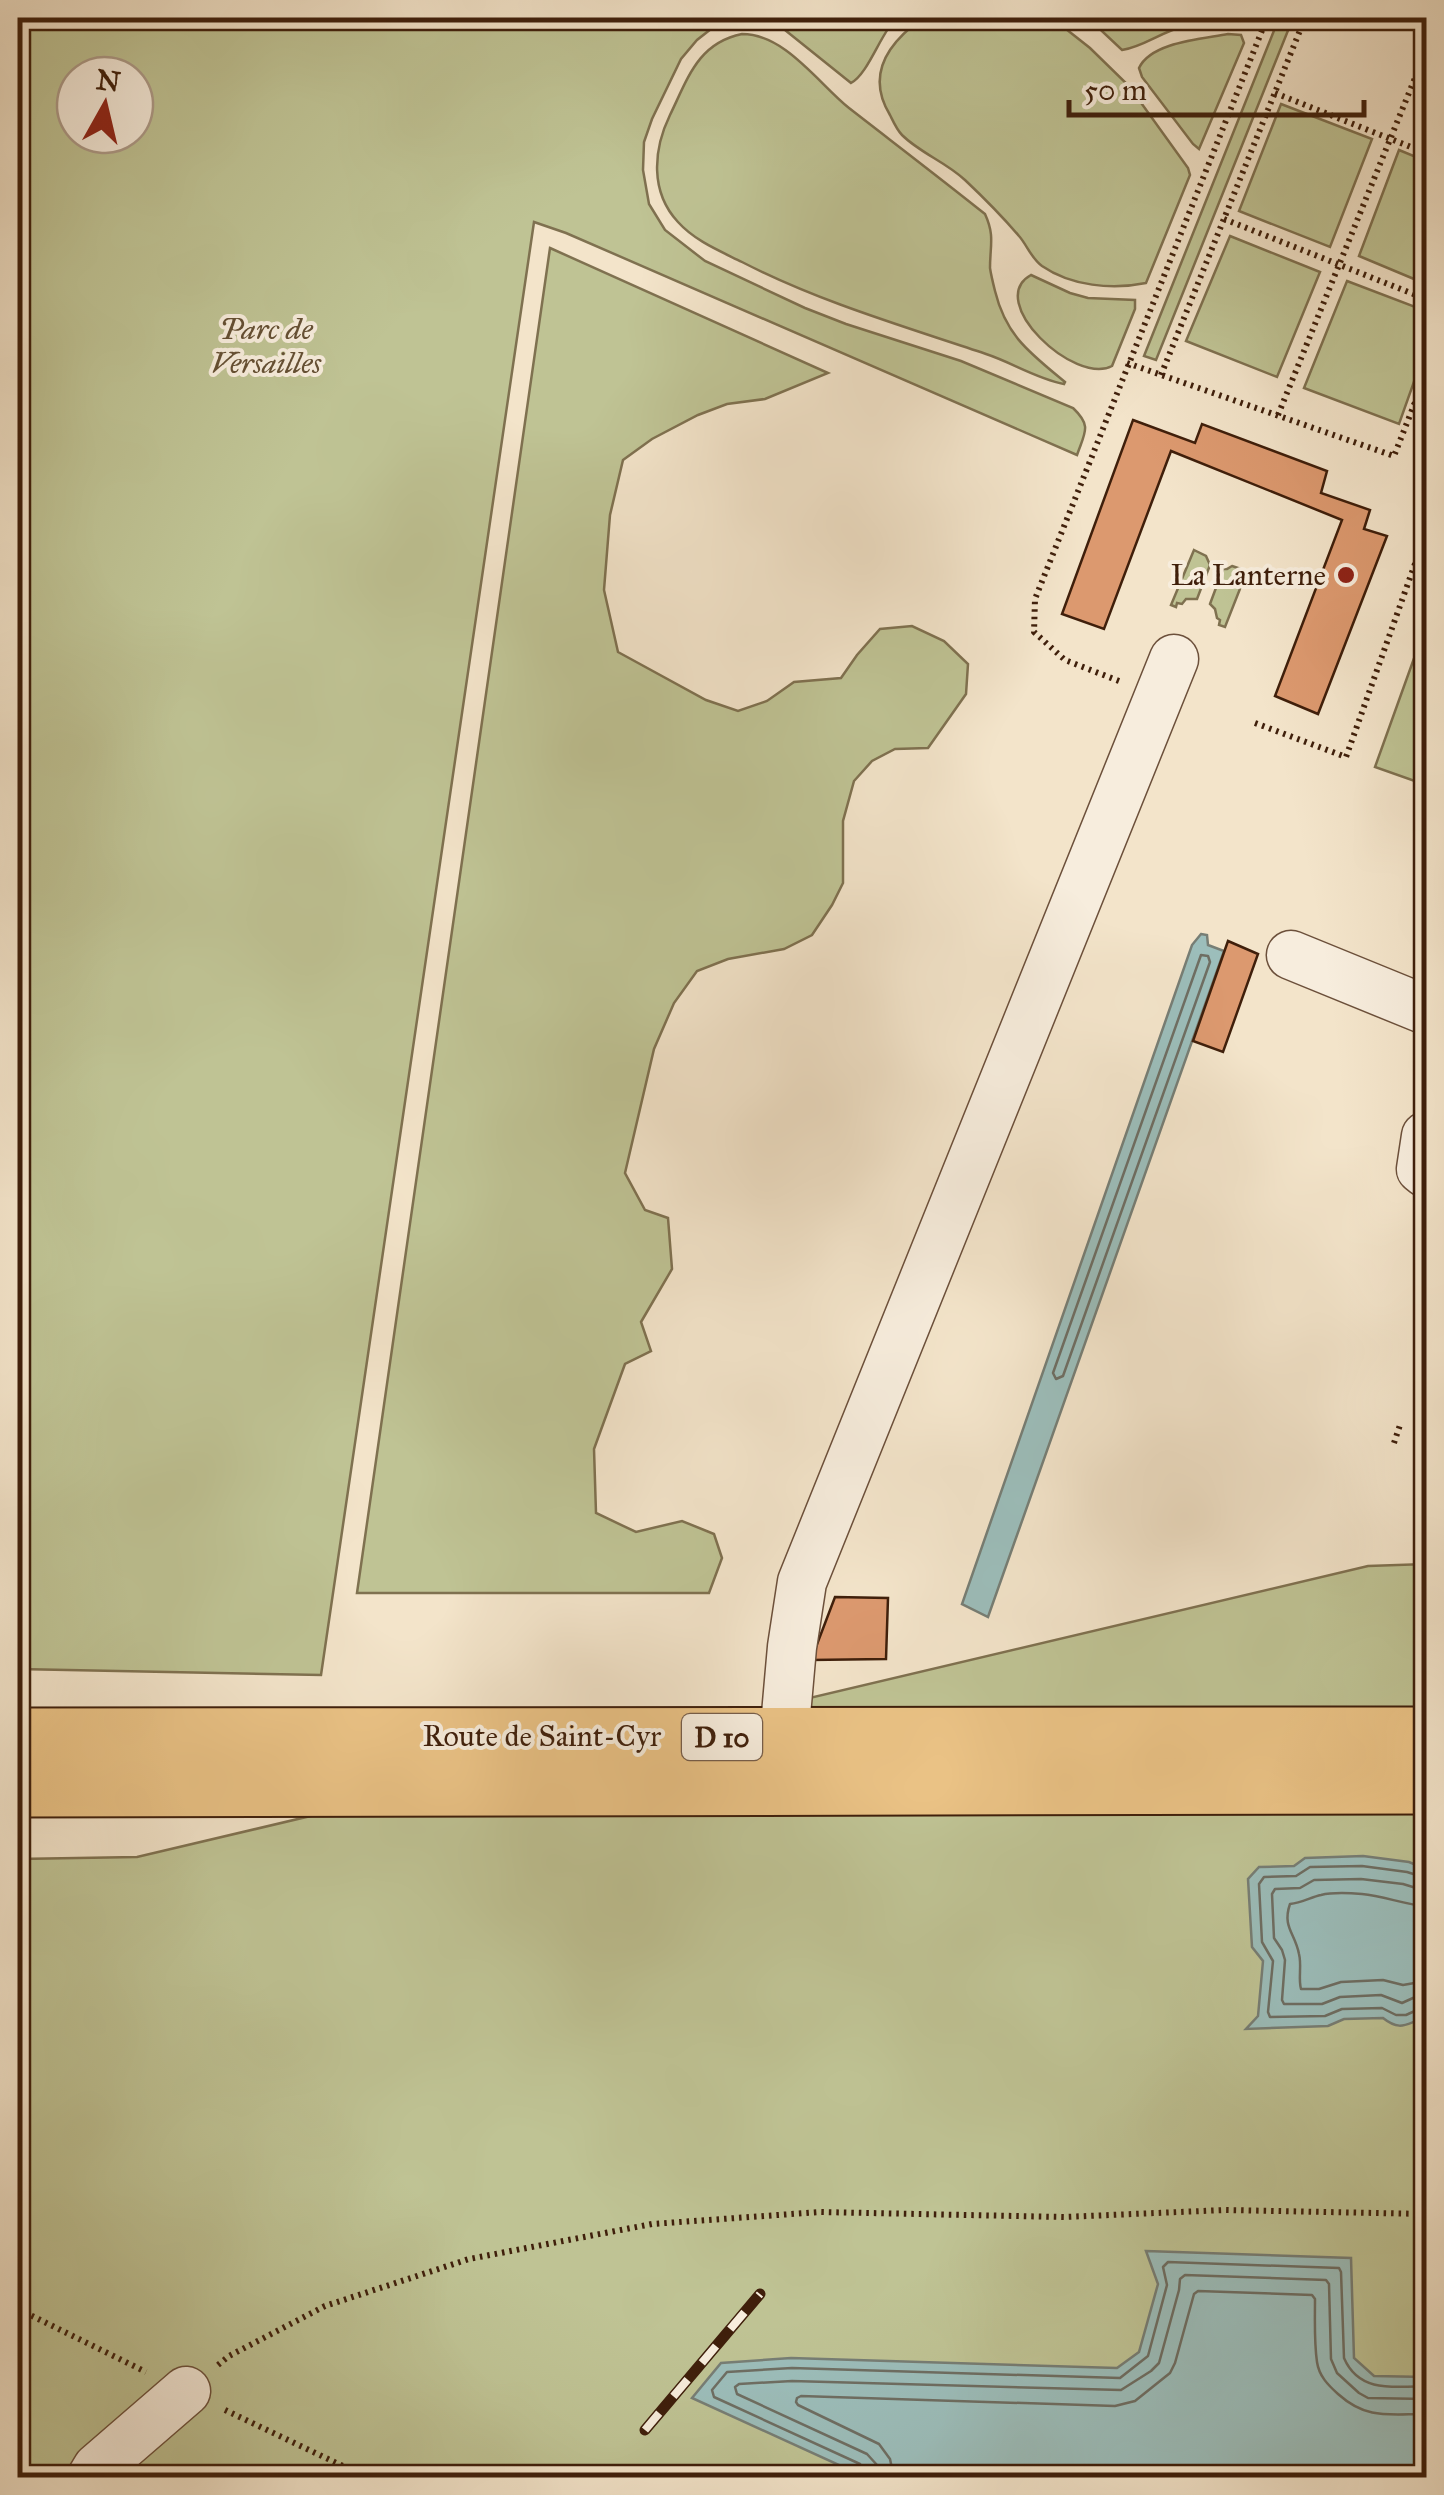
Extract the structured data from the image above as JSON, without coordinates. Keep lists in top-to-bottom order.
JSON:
{
  "streets": {
    "main road": ["Route de Saint-Cyr", "D 10"]
  },
  "parks": ["Parc de Versailles"],
  "places": ["La Lanterne"],
  "scale_bar": "50 m",
  "north": "top"
}
